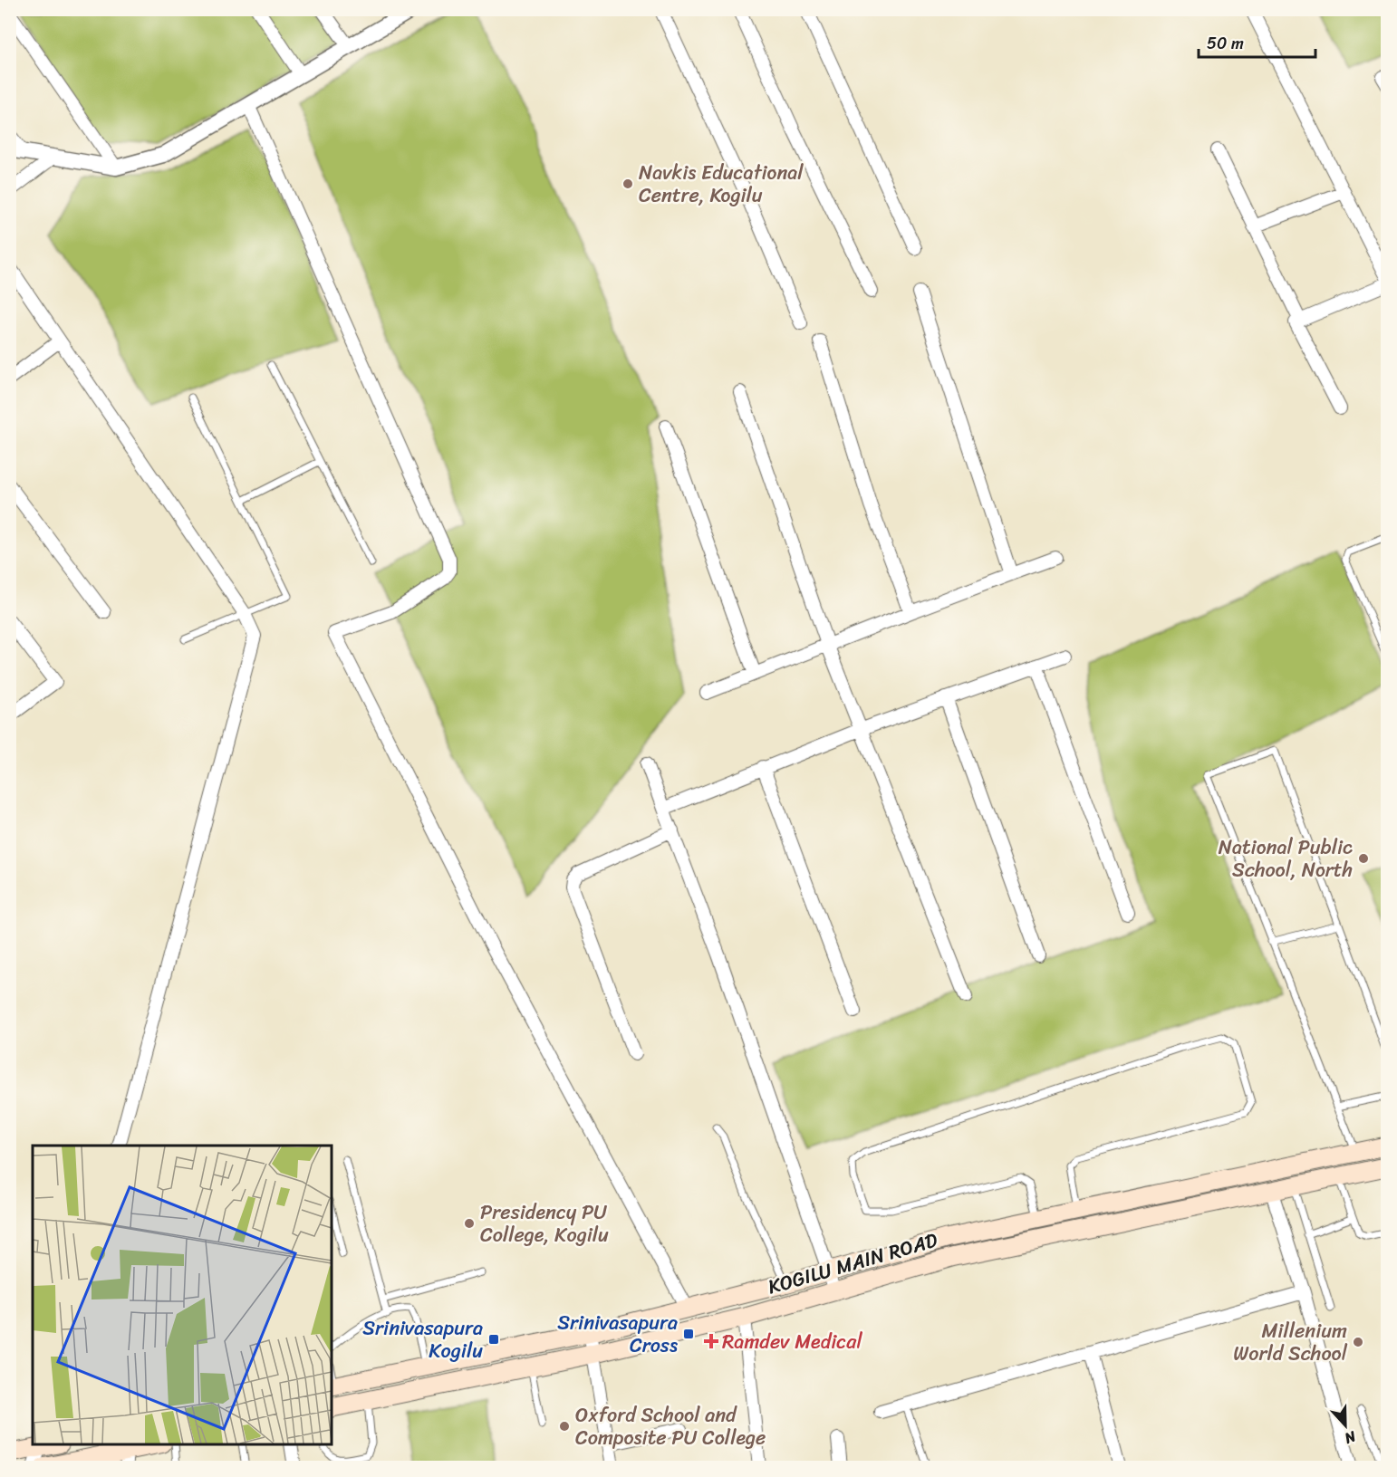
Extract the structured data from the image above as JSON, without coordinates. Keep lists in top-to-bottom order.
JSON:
{
  "streets": {
    "main road": ["KOGILU MAIN ROAD"]
  },
  "places": {
    "other": [
      "Navkis Educational Centre, Kogilu",
      "National Public School, North",
      "Presidency PU College, Kogilu",
      "Millenium World School",
      "Oxford School and Composite PU College"
    ],
    "transit": ["Srinivasapura Cross", "Srinivasapura Kogilu"],
    "health": ["Ramdev Medical"]
  },
  "scale_bar": "50 m",
  "north": "bottom"
}
